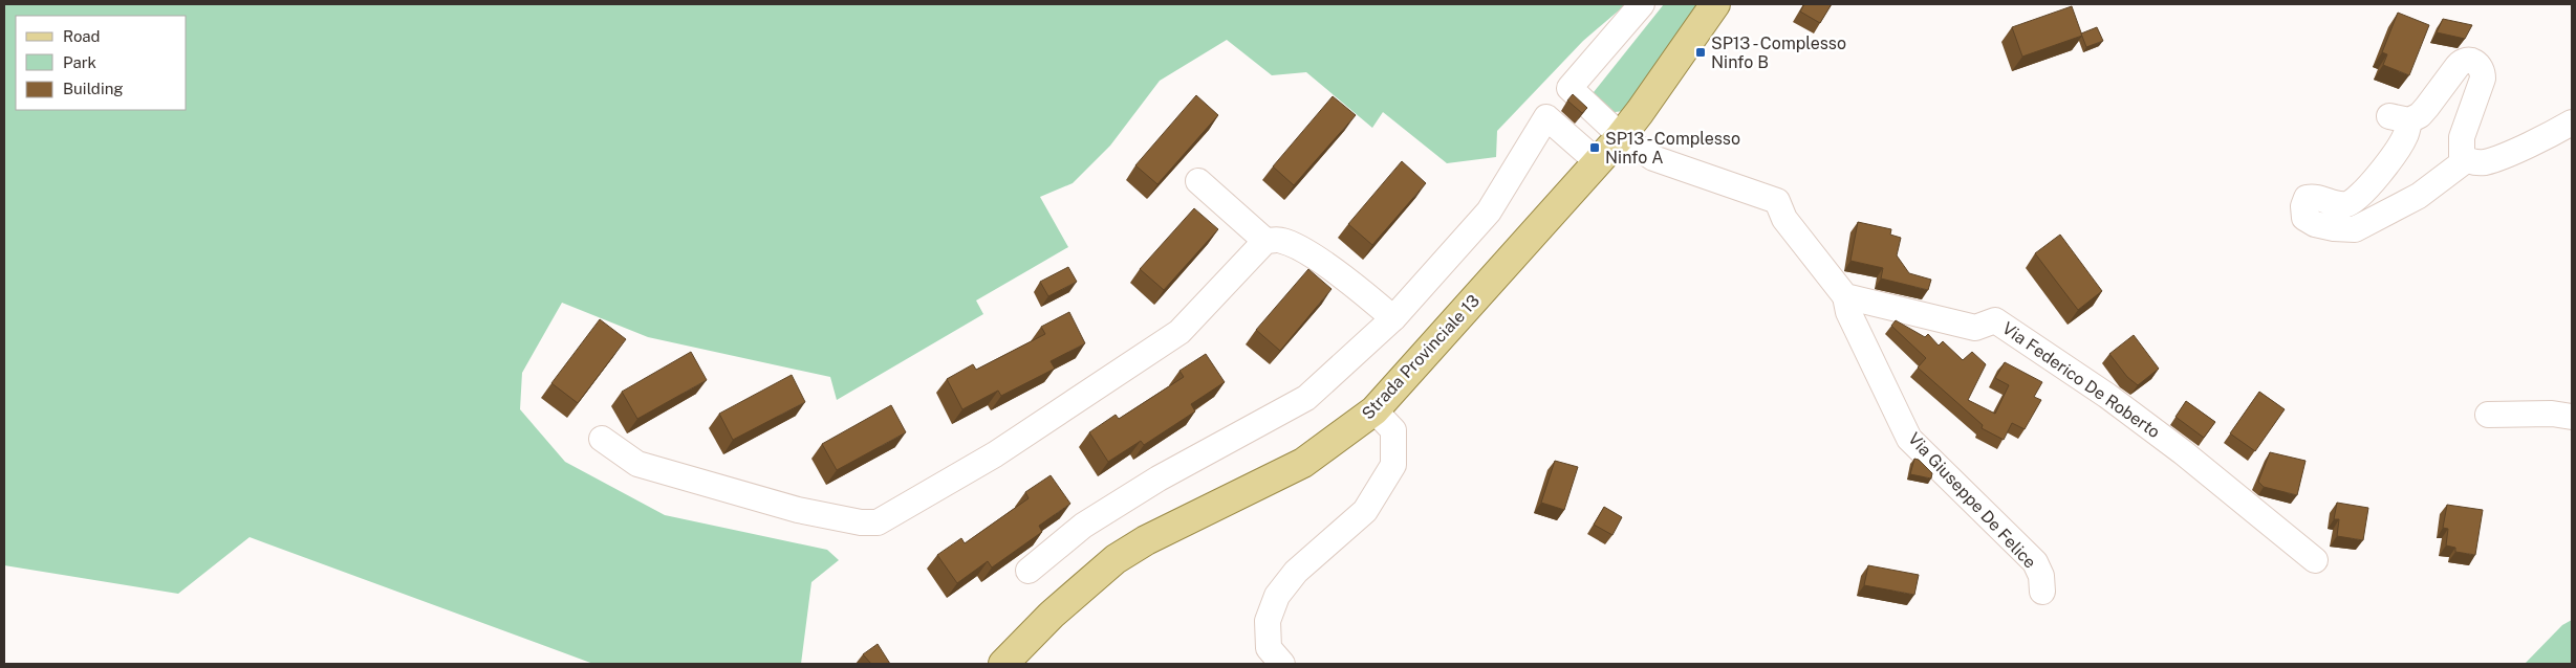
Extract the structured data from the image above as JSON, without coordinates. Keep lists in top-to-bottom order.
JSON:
{
  "streets": {
    "main road": ["Strada Provinciale 13"],
    "street": ["Via Federico De Roberto", "Via Giuseppe De Felice"]
  },
  "crossings": [
    ["Via Federico De Roberto", "Via Giuseppe De Felice"]
  ],
  "places": {
    "transit": ["SP13 - Complesso Ninfo B", "SP13 - Complesso Ninfo A"]
  },
  "legend": ["Road", "Park", "Building"]
}
